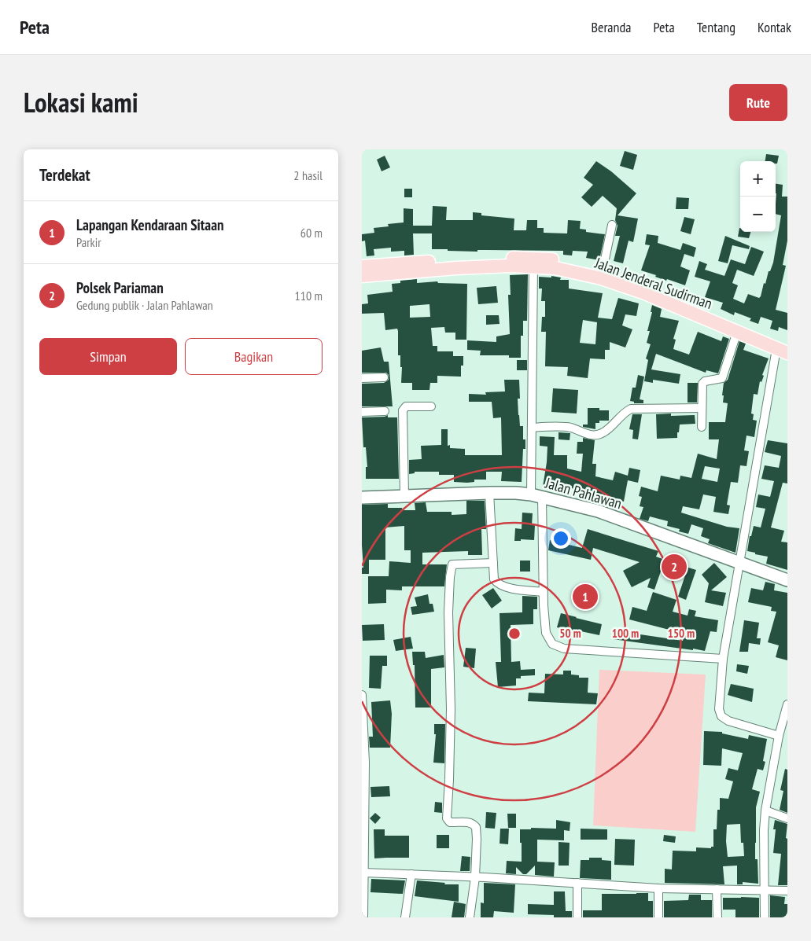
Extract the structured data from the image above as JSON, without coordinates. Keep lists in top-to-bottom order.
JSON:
{
  "streets": {
    "main road": ["Jalan Jenderal Sudirman"],
    "street": ["Jalan Pahlawan"]
  },
  "page": {
    "header": "Peta",
    "nav": [
      "Beranda",
      "Peta",
      "Tentang",
      "Kontak"
    ],
    "title": "Lokasi kami",
    "buttons": [
      "Rute",
      ["Simpan", "Bagikan"]
    ],
    "heading": ["Terdekat", "2 hasil"],
    "map_buttons": ["+", "−"],
    "list": [
      {
        "mark": "1",
        "name": "Lapangan Kendaraan Sitaan",
        "note": "Parkir",
        "value": "60 m"
      },
      {
        "mark": "2",
        "name": "Polsek Pariaman",
        "note": "Gedung publik · Jalan Pahlawan",
        "value": "110 m"
      }
    ],
    "pins": ["2", "1"]
  },
  "rings": ["50 m", "100 m", "150 m"]
}
